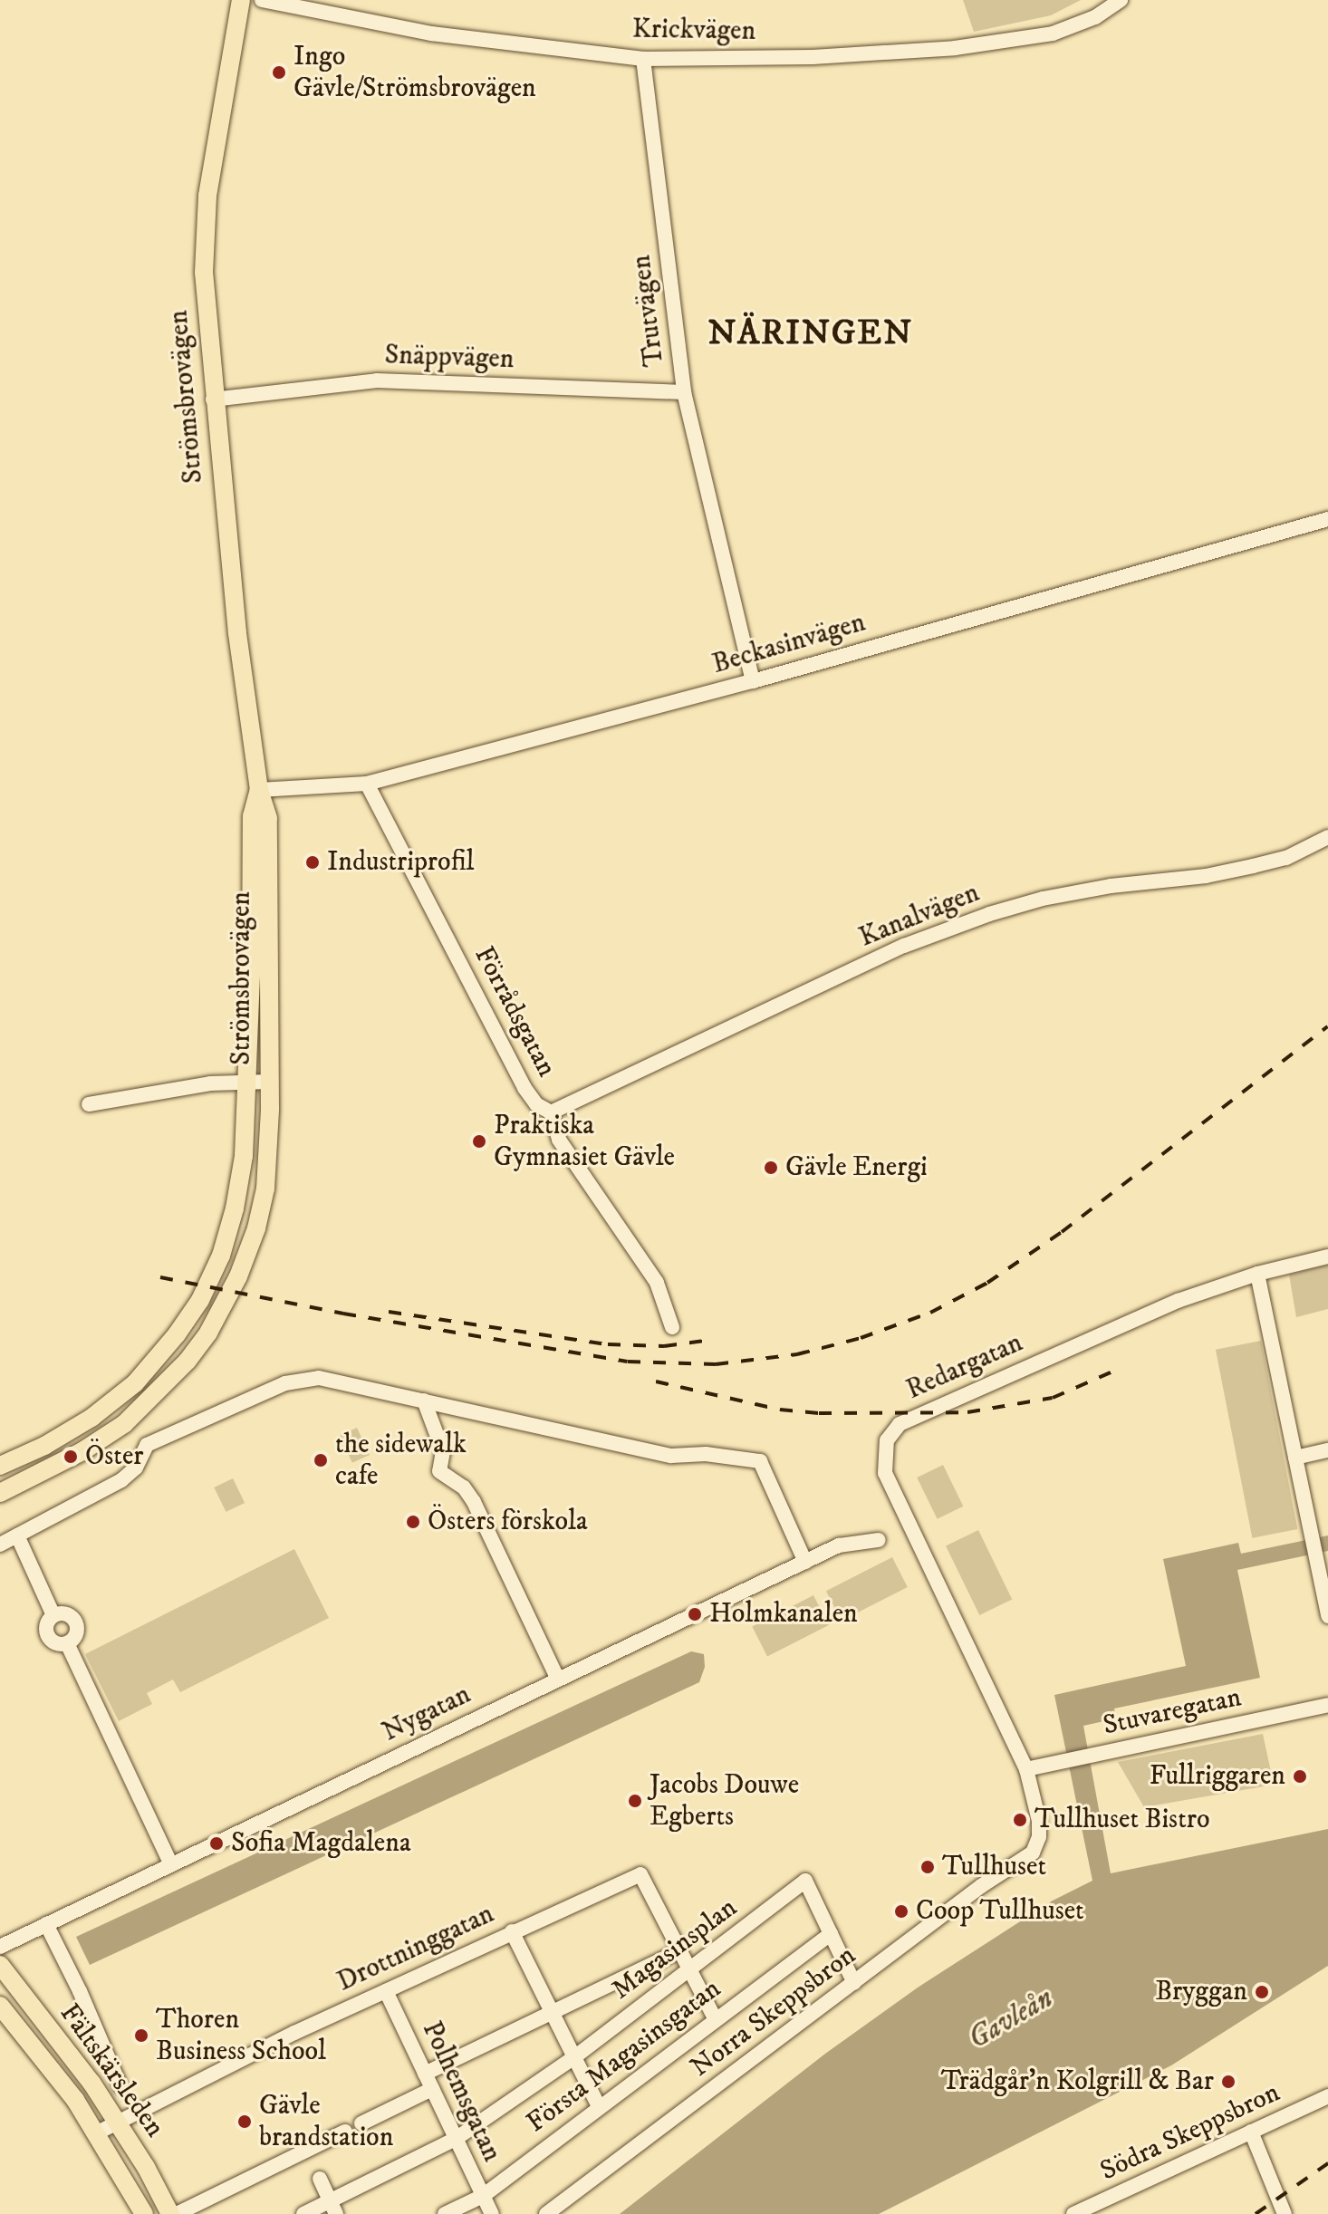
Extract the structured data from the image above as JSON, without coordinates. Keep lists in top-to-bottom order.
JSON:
{
  "streets": {
    "main road": ["Strömsbrovägen", "Fältskärsleden"],
    "street": [
      "Krickvägen",
      "Trutvägen",
      "Snäppvägen",
      "Beckasinvägen",
      "Kanalvägen",
      "Förrådsgatan",
      "Redargatan",
      "Stuvaregatan",
      "Nygatan",
      "Drottninggatan",
      "Magasinsplan",
      "Norra Skeppsbron",
      "Första Magasinsgatan",
      "Polhemsgatan",
      "Södra Skeppsbron"
    ]
  },
  "crossings": [
    ["Krickvägen", "Trutvägen"],
    ["Trutvägen", "Snäppvägen"],
    ["Trutvägen", "Beckasinvägen"],
    ["Snäppvägen", "Strömsbrovägen"],
    ["Strömsbrovägen", "Beckasinvägen"],
    ["Beckasinvägen", "Förrådsgatan"],
    ["Kanalvägen", "Förrådsgatan"],
    ["Redargatan", "Stuvaregatan"],
    ["Redargatan", "Norra Skeppsbron"],
    ["Drottninggatan", "Fältskärsleden"],
    ["Drottninggatan", "Polhemsgatan"],
    ["Magasinsplan", "Första Magasinsgatan"],
    ["Magasinsplan", "Polhemsgatan"],
    ["Första Magasinsgatan", "Polhemsgatan"]
  ],
  "districts": ["NÄRINGEN"],
  "water": ["Gavleån"],
  "places": [
    "Ingo Gävle/Strömsbrovägen",
    "Industriprofil",
    "Praktiska Gymnasiet Gävle",
    "Gävle Energi",
    "Öster",
    "the sidewalk cafe",
    "Östers förskola",
    "Holmkanalen",
    "Fullriggaren",
    "Jacobs Douwe Egberts",
    "Tullhuset Bistro",
    "Sofia Magdalena",
    "Tullhuset",
    "Coop Tullhuset",
    "Bryggan",
    "Thoren Business School",
    "Trädgår'n Kolgrill & Bar",
    "Gävle brandstation"
  ]
}
